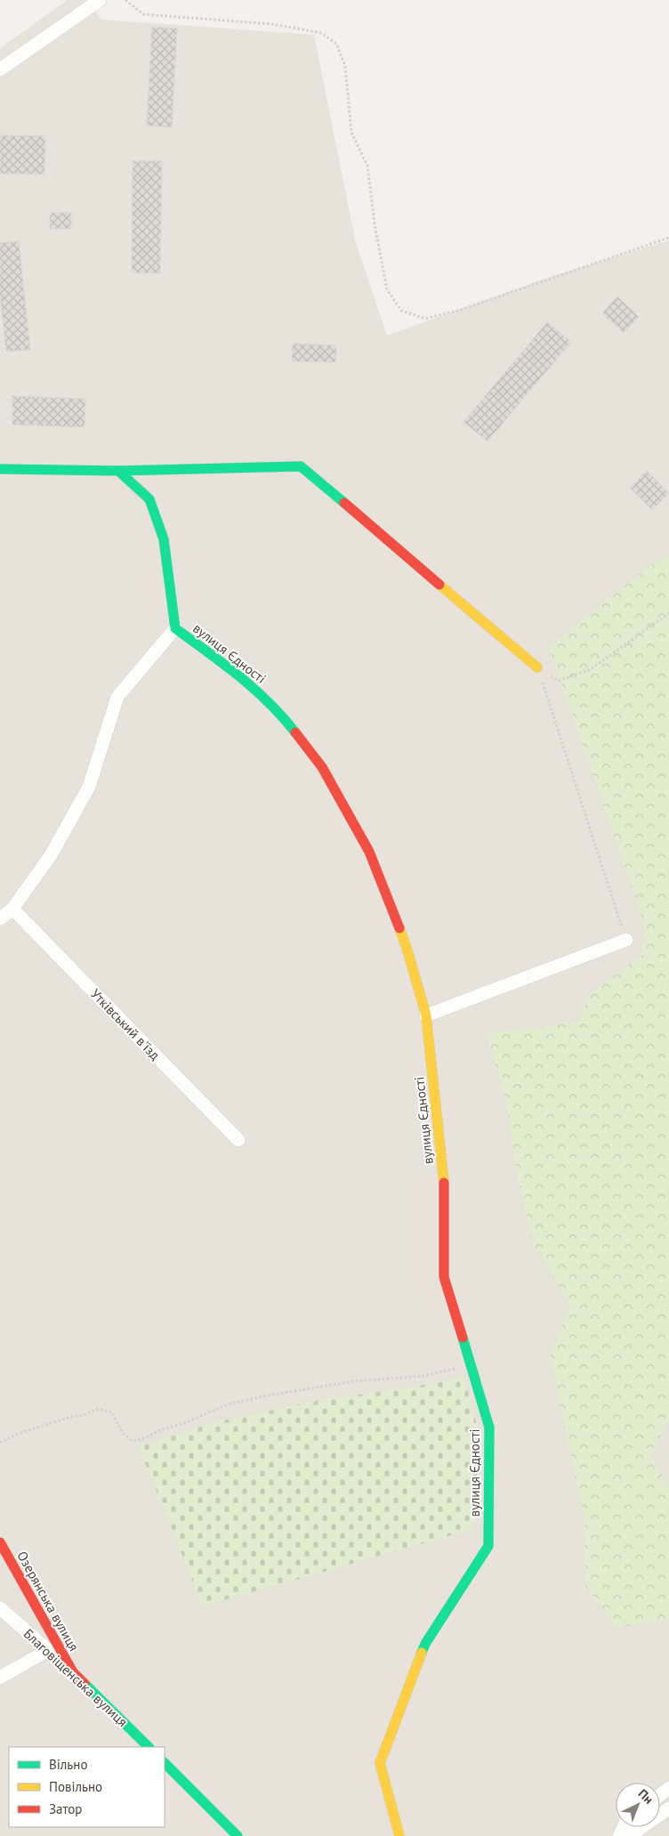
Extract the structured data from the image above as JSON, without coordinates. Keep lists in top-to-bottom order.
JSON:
{
  "streets": {
    "street": [
      "вулиця Єдності",
      "Утківський в'їзд",
      "Озерянська вулиця",
      "Благовіщенська вулиця"
    ]
  },
  "crossings": [
    ["Озерянська вулиця", "Благовіщенська вулиця"]
  ],
  "legend": ["Вільно", "Повільно", "Затор"],
  "north": "top right"
}
